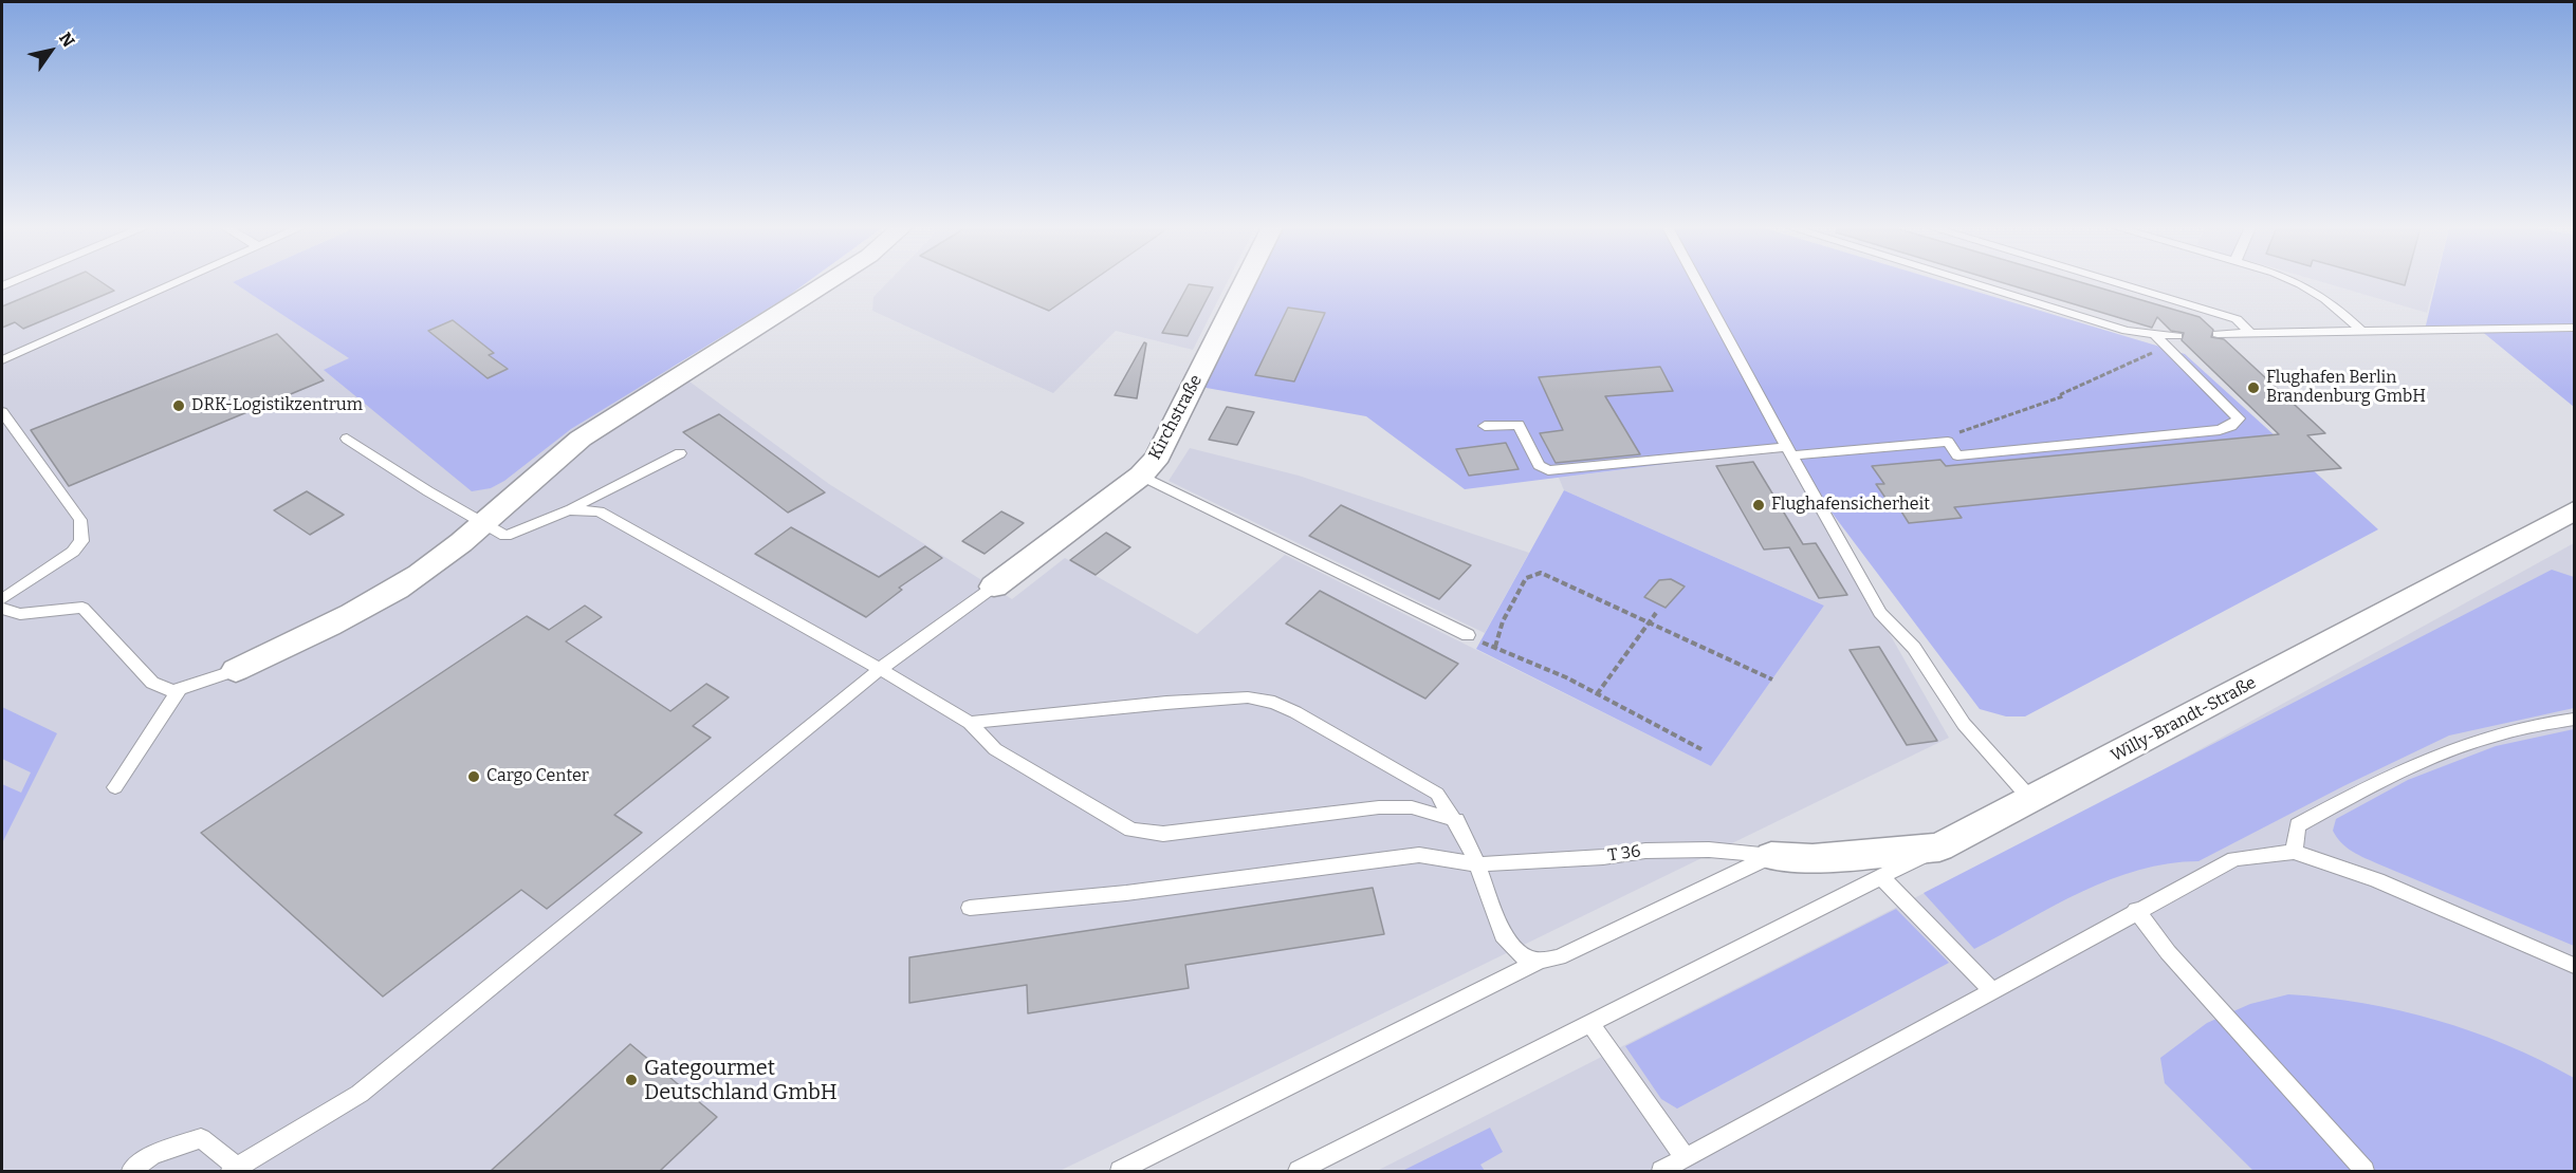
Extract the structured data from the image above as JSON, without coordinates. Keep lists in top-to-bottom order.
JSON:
{
  "streets": {
    "street": ["Kirchstraße", "Willy-Brandt-Straße"],
    "lane": ["T 36"]
  },
  "crossings": [
    ["Willy-Brandt-Straße", "T 36"]
  ],
  "places": [
    "Flughafen Berlin Brandenburg GmbH",
    "DRK-Logistikzentrum",
    "Flughafensicherheit",
    "Cargo Center",
    "Gategourmet Deutschland GmbH"
  ],
  "north": "top right"
}
